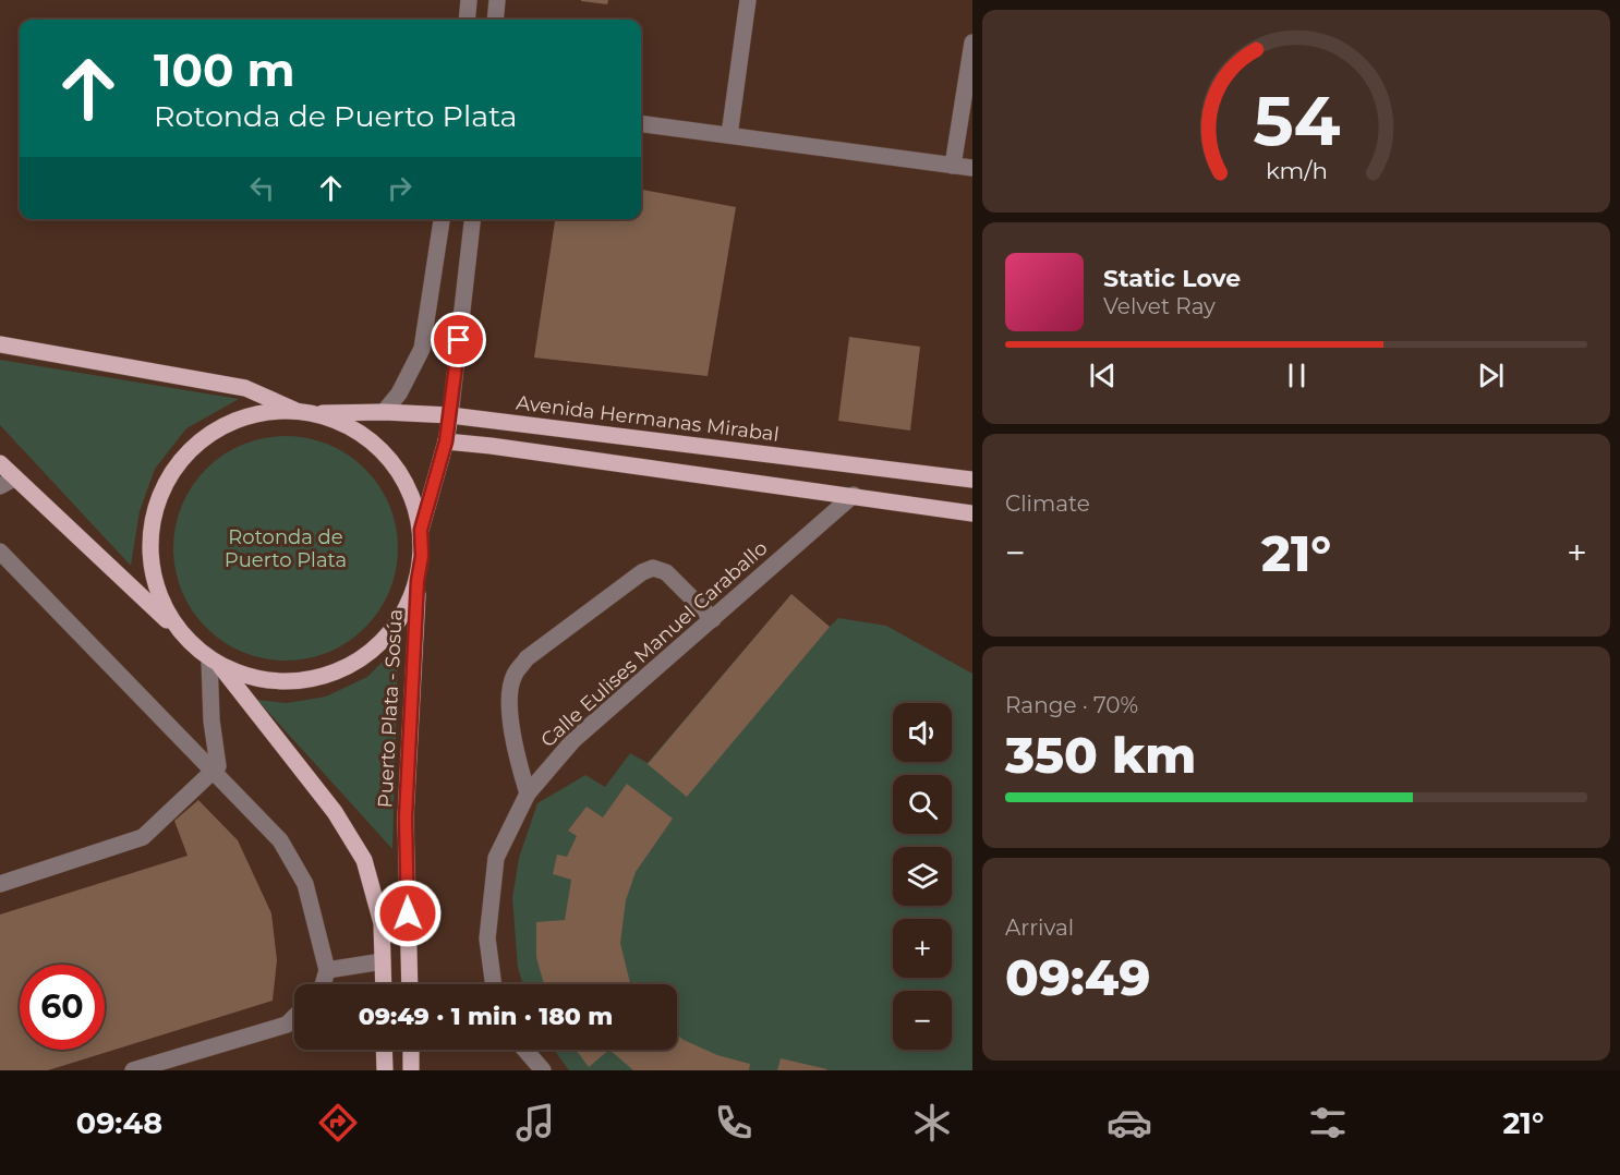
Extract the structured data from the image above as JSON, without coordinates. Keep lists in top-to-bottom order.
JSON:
{
  "streets": {
    "main road": ["Avenida Hermanas Mirabal", "Puerto Plata - Sosúa"],
    "street": ["Calle Eulises Manuel Caraballo"]
  },
  "parks": ["Rotonda de Puerto Plata"],
  "page": {
    "turn": ["100 m", "Rotonda de Puerto Plata"],
    "song": ["Static Love", "Velvet Ray"],
    "tile": [
      "Climate",
      ["Range · 70%", "350 km"],
      ["Arrival", "09:49"]
    ],
    "heat": ["−", "21°", "+"],
    "map_buttons": ["+", "−"],
    "limit": "60",
    "trip": "09:49 · 1 min · 180 m",
    "tabs": ["09:48", "21°"],
    "gauge": ["54", "km/h"]
  }
}
